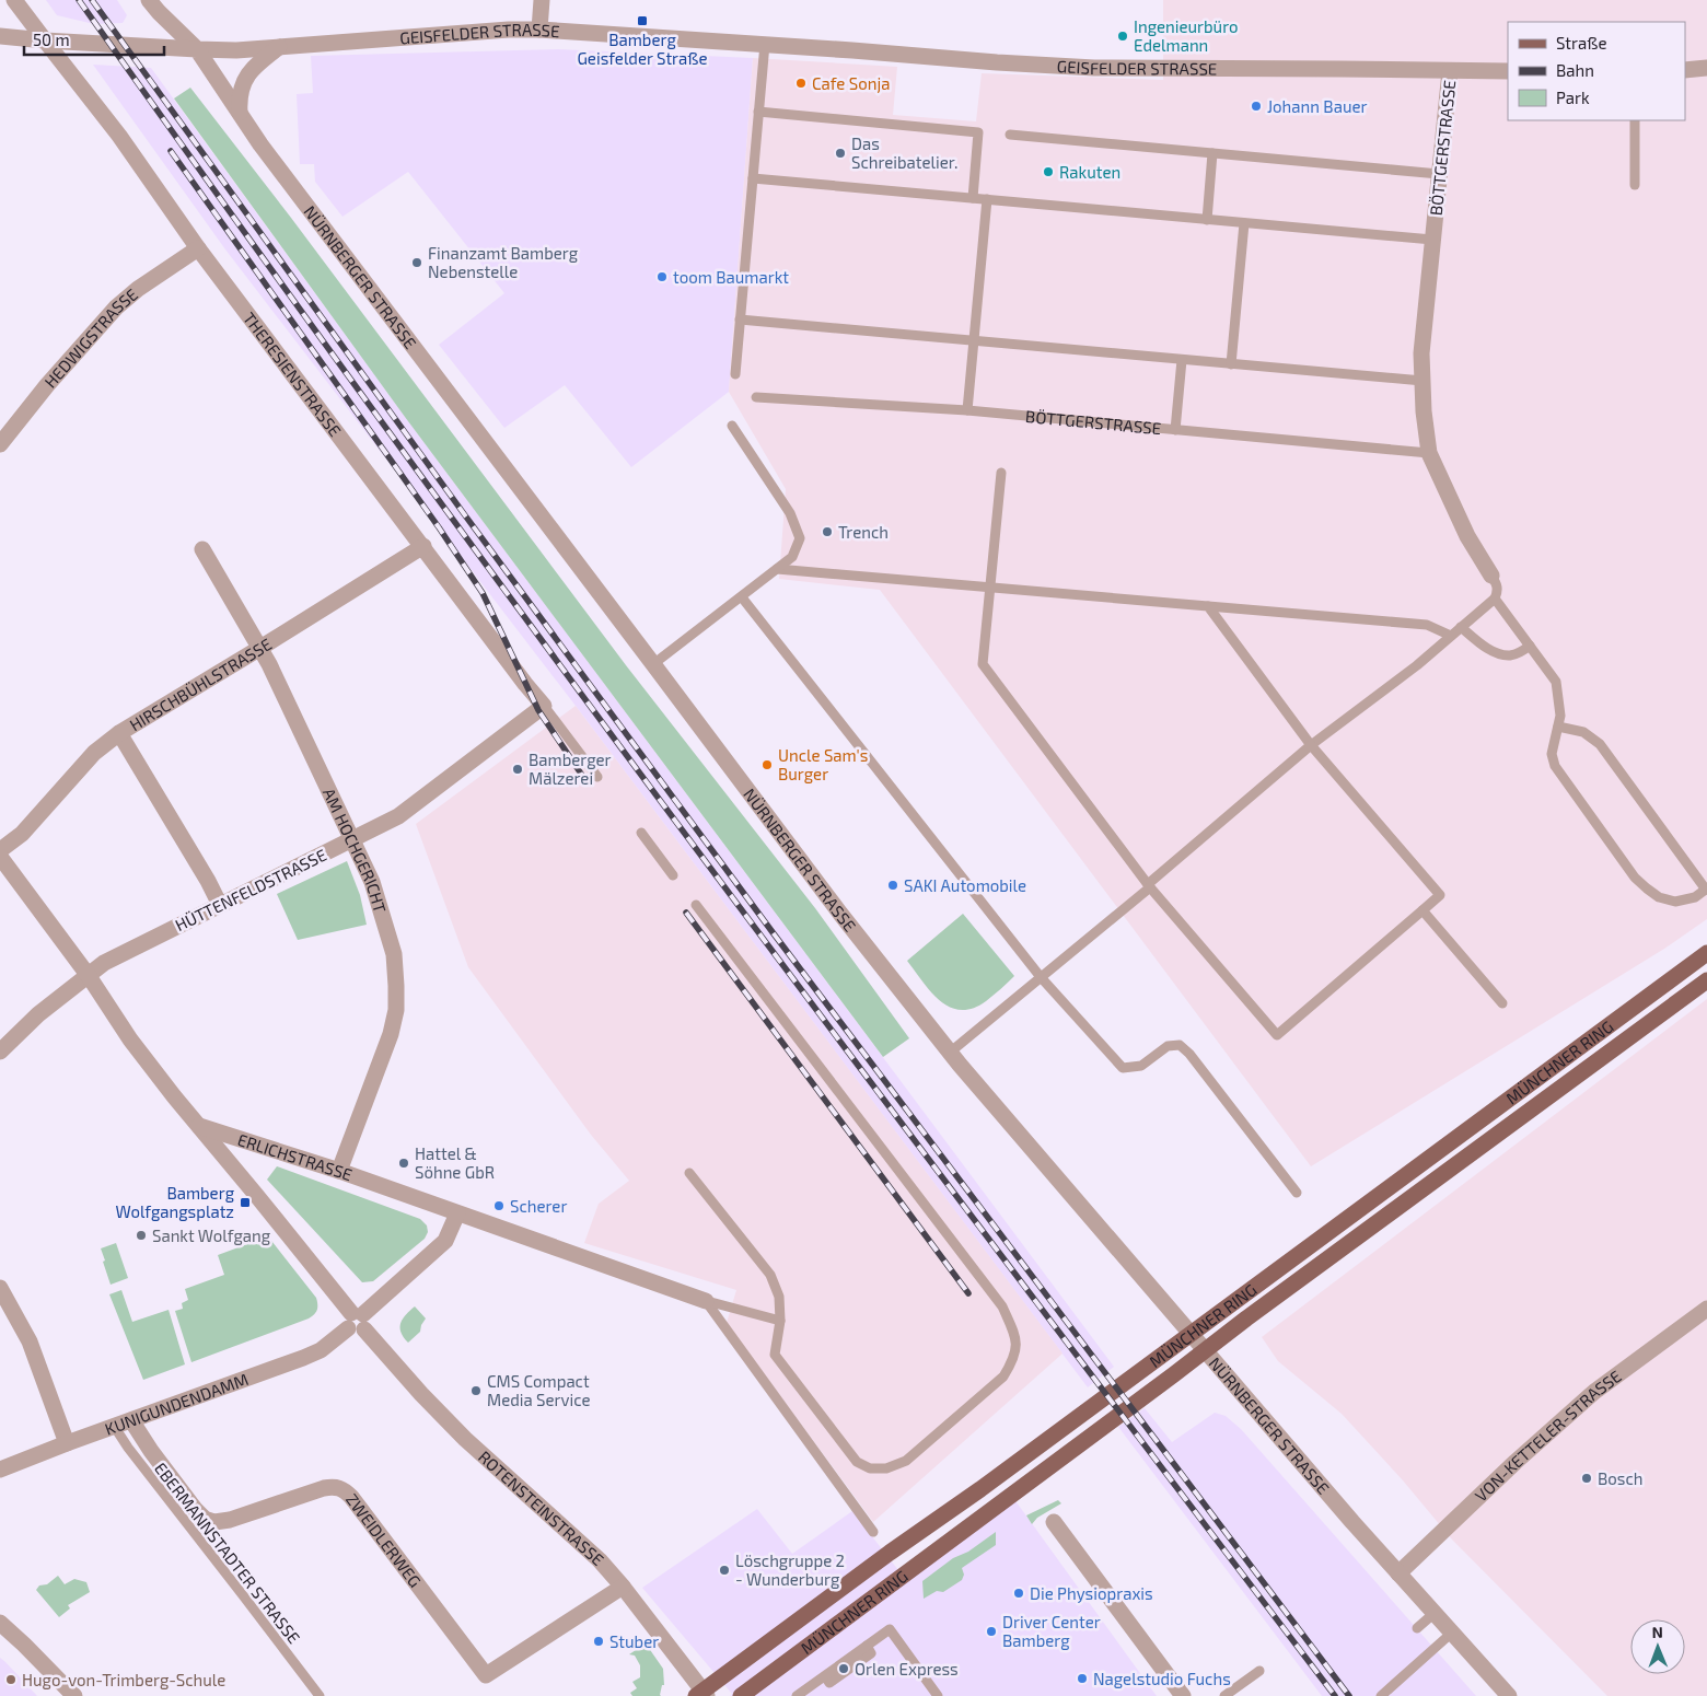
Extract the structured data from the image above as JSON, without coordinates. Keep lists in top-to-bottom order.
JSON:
{
  "streets": {
    "main road": ["MÜNCHNER RING"],
    "street": [
      "GEISFELDER STRASSE",
      "BÖTTGERSTRASSE",
      "NÜRNBERGER STRASSE",
      "HEDWIGSTRASSE",
      "THERESIENSTRASSE",
      "HIRSCHBÜHLSTRASSE",
      "AM HOCHGERICHT",
      "HÜTTENFELDSTRASSE",
      "ERLICHSTRASSE",
      "KUNIGUNDENDAMM",
      "VON-KETTELER-STRASSE",
      "ROTENSTEINSTRASSE",
      "ZWEIDLERWEG"
    ],
    "lane": ["EBERMANNSTADTER STRASSE"]
  },
  "crossings": [
    ["GEISFELDER STRASSE", "BÖTTGERSTRASSE"],
    ["GEISFELDER STRASSE", "NÜRNBERGER STRASSE"],
    ["NÜRNBERGER STRASSE", "VON-KETTELER-STRASSE"],
    ["HEDWIGSTRASSE", "THERESIENSTRASSE"],
    ["THERESIENSTRASSE", "HIRSCHBÜHLSTRASSE"],
    ["THERESIENSTRASSE", "HÜTTENFELDSTRASSE"],
    ["HIRSCHBÜHLSTRASSE", "AM HOCHGERICHT"],
    ["AM HOCHGERICHT", "HÜTTENFELDSTRASSE"],
    ["AM HOCHGERICHT", "ERLICHSTRASSE"],
    ["MÜNCHNER RING", "ROTENSTEINSTRASSE"],
    ["ERLICHSTRASSE", "KUNIGUNDENDAMM"],
    ["ERLICHSTRASSE", "ROTENSTEINSTRASSE"],
    ["KUNIGUNDENDAMM", "ROTENSTEINSTRASSE"],
    ["KUNIGUNDENDAMM", "ZWEIDLERWEG"],
    ["KUNIGUNDENDAMM", "EBERMANNSTADTER STRASSE"],
    ["ROTENSTEINSTRASSE", "ZWEIDLERWEG"]
  ],
  "places": {
    "transit": ["Bamberg Geisfelder Straße", "Bamberg Wolfgangsplatz"],
    "other": [
      "Ingenieurbüro Edelmann",
      "Cafe Sonja",
      "Johann Bauer",
      "Das Schreibatelier.",
      "Rakuten",
      "Finanzamt Bamberg Nebenstelle",
      "toom Baumarkt",
      "Trench",
      "Uncle Sam's Burger",
      "Bamberger Mälzerei",
      "SAKI Automobile",
      "Hattel & Söhne GbR",
      "Scherer",
      "Sankt Wolfgang",
      "CMS Compact Media Service",
      "Bosch",
      "Löschgruppe 2 - Wunderburg",
      "Die Physiopraxis",
      "Driver Center Bamberg",
      "Stuber",
      "Orlen Express",
      "Nagelstudio Fuchs",
      "Hugo-von-Trimberg-Schule"
    ]
  },
  "legend": ["Straße", "Bahn", "Park"],
  "scale_bar": "50 m",
  "north": "top"
}
